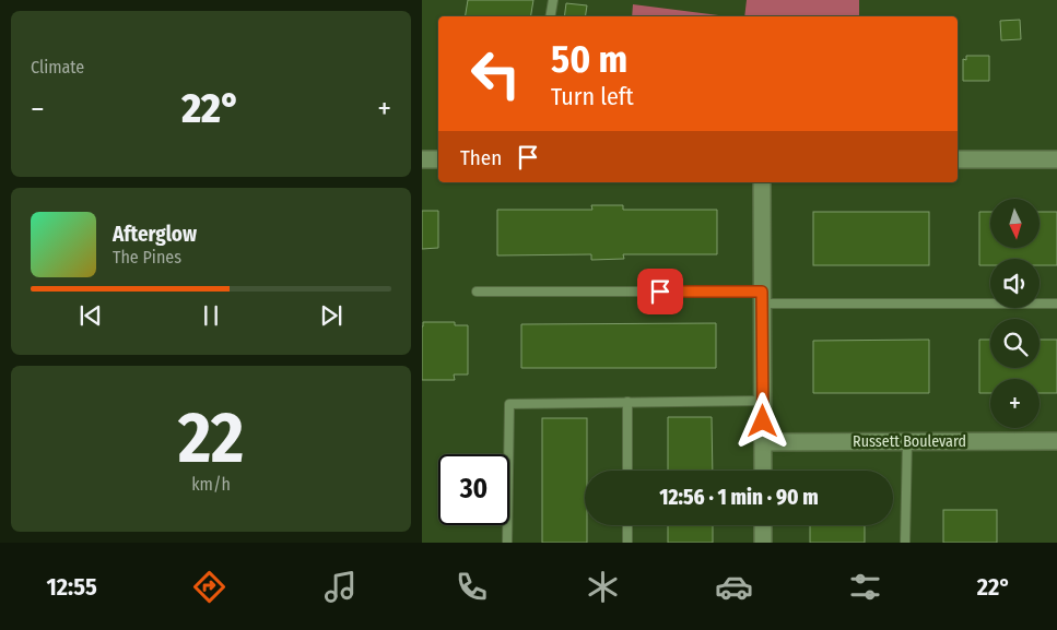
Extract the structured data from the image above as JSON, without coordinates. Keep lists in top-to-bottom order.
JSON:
{
  "streets": {
    "street": ["Russett Boulevard"]
  },
  "north": "bottom",
  "page": {
    "tile": [
      "Climate",
      ["22", "km/h"]
    ],
    "turn": ["50 m", "Turn left"],
    "heat": ["−", "22°", "+"],
    "then": "Then",
    "map_buttons": "+",
    "song": ["Afterglow", "The Pines"],
    "limit": "30",
    "trip": "12:56 · 1 min · 90 m",
    "tabs": ["12:55", "22°"]
  }
}
